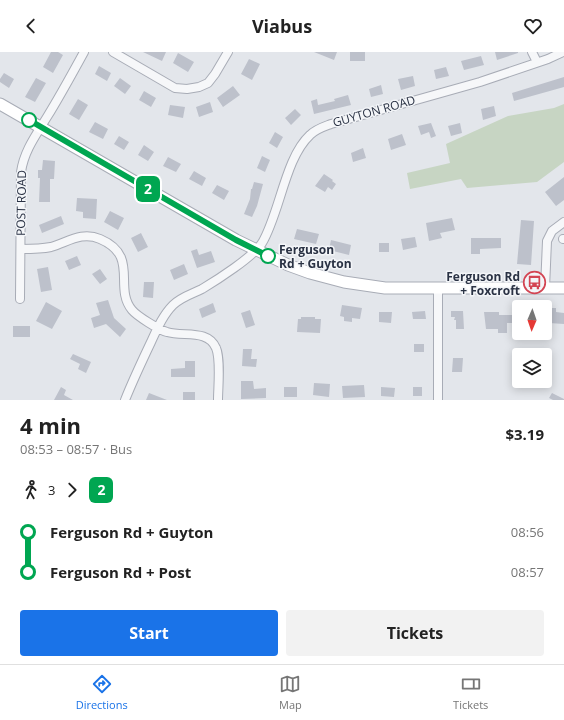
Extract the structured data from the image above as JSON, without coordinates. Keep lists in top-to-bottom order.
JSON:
{
  "streets": {
    "street": ["GUYTON ROAD", "POST ROAD"]
  },
  "places": {
    "other": ["Ferguson Rd + Guyton"],
    "bus stop": ["Ferguson Rd + Foxcroft"]
  },
  "lines": ["bus line 2"],
  "north": "bottom",
  "page": {
    "header": "Viabus",
    "on_map": "2",
    "heading": ["4 min", "08:53 – 08:57 · Bus", "$3.19"],
    "legs": ["3", "2"],
    "list": [
      {
        "name": "Ferguson Rd + Guyton",
        "value": "08:56"
      },
      {
        "name": "Ferguson Rd + Post",
        "value": "08:57"
      }
    ],
    "buttons": ["Start", "Tickets"],
    "tabs": ["Directions", "Map", "Tickets"]
  }
}
